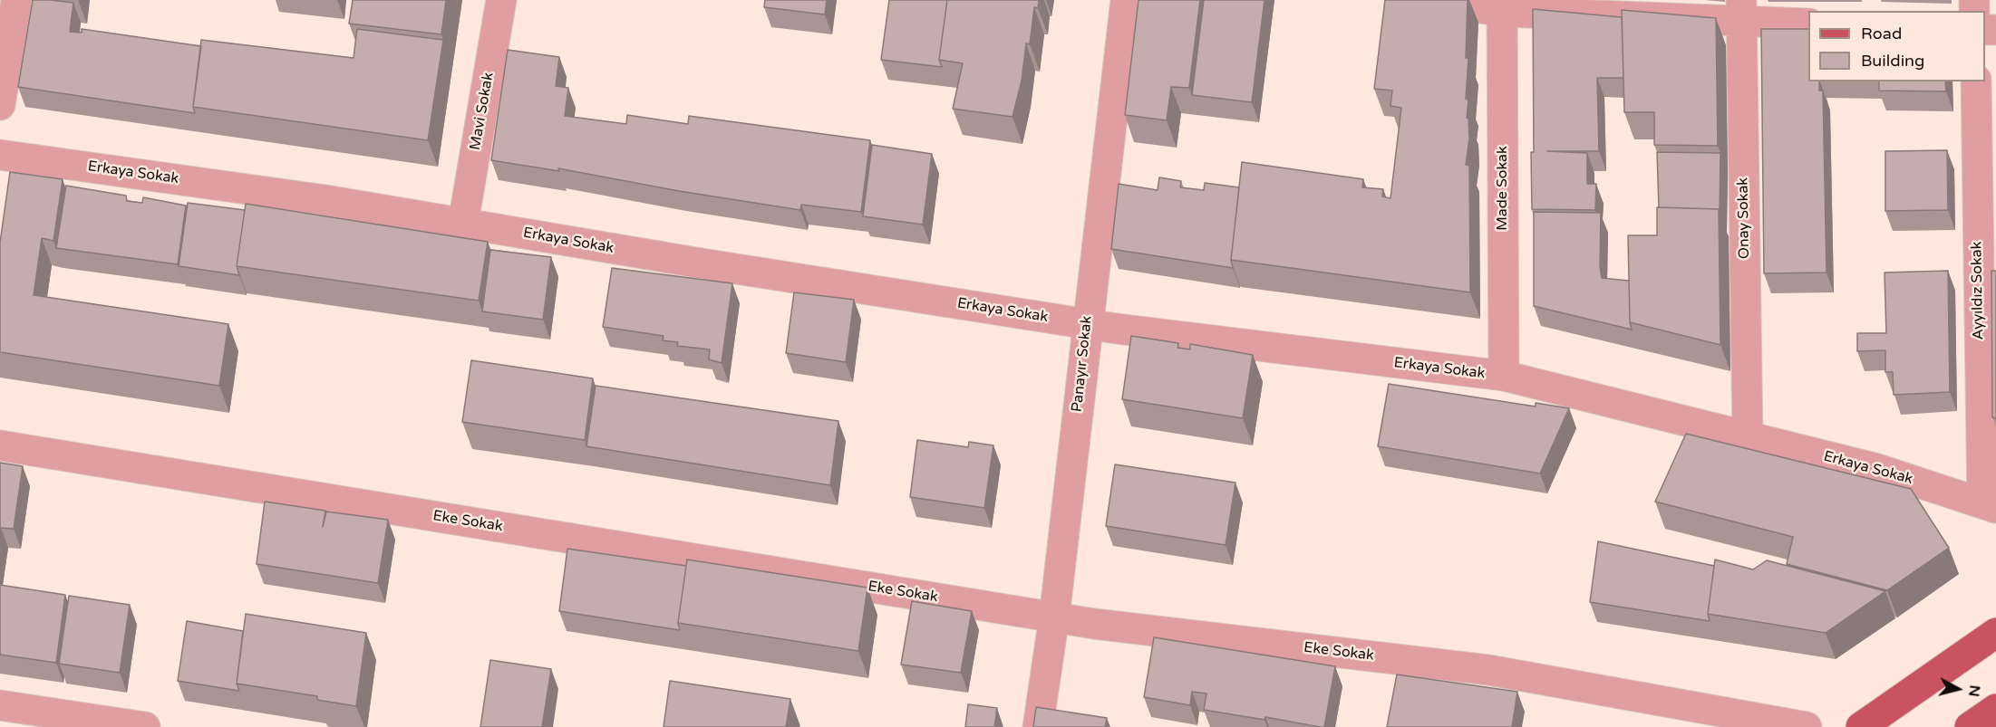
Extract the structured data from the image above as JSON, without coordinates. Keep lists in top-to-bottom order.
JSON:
{
  "streets": {
    "street": [
      "Mavi Sokak",
      "Erkaya Sokak",
      "Made Sokak",
      "Onay Sokak",
      "Ayyıldız Sokak",
      "Panayır Sokak",
      "Eke Sokak"
    ]
  },
  "crossings": [
    ["Mavi Sokak", "Erkaya Sokak"],
    ["Erkaya Sokak", "Made Sokak"],
    ["Erkaya Sokak", "Onay Sokak"],
    ["Erkaya Sokak", "Ayyıldız Sokak"],
    ["Erkaya Sokak", "Panayır Sokak"],
    ["Panayır Sokak", "Eke Sokak"]
  ],
  "legend": ["Road", "Building"],
  "north": "right"
}
